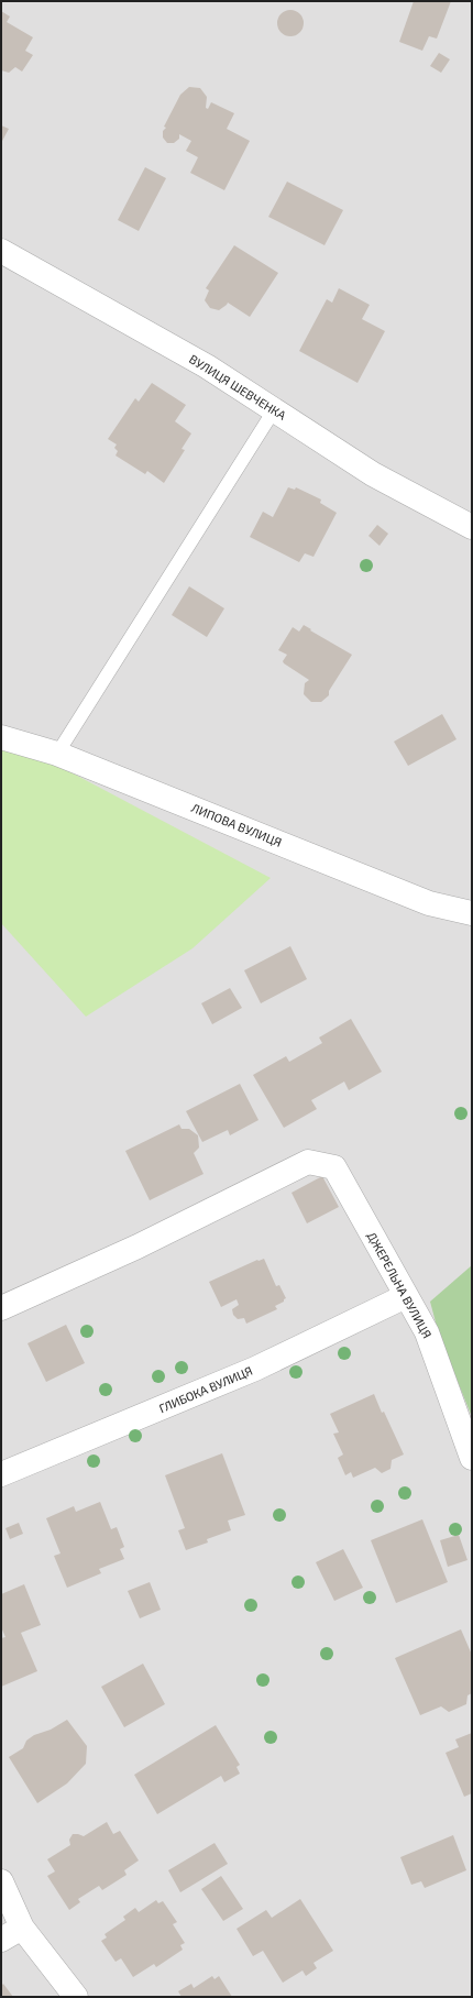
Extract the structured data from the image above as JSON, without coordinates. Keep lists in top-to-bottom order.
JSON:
{
  "streets": {
    "street": [
      "ВУЛИЦЯ ШЕВЧЕНКА",
      "ЛИПОВА ВУЛИЦЯ",
      "ДЖЕРЕЛЬНА ВУЛИЦЯ",
      "ГЛИБОКА ВУЛИЦЯ"
    ]
  },
  "crossings": [
    ["ДЖЕРЕЛЬНА ВУЛИЦЯ", "ГЛИБОКА ВУЛИЦЯ"]
  ]
}
